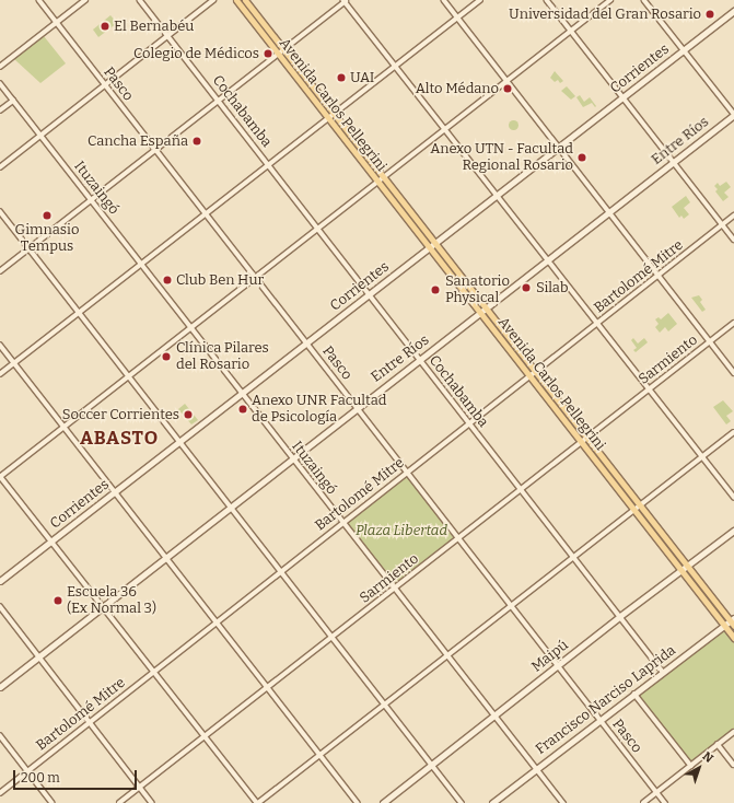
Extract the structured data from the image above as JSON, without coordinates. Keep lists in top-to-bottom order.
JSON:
{
  "streets": {
    "main road": [
      "Corrientes",
      "Avenida Carlos Pellegrini",
      "Entre Ríos",
      "Maipú",
      "Francisco Narciso Laprida"
    ],
    "street": [
      "Pasco",
      "Cochabamba",
      "Ituzaingó",
      "Bartolomé Mitre",
      "Sarmiento"
    ]
  },
  "crossings": [
    ["Corrientes", "Pasco"],
    ["Corrientes", "Avenida Carlos Pellegrini"],
    ["Corrientes", "Cochabamba"],
    ["Corrientes", "Ituzaingó"],
    ["Pasco", "Entre Ríos"],
    ["Pasco", "Bartolomé Mitre"],
    ["Pasco", "Sarmiento"],
    ["Pasco", "Maipú"],
    ["Pasco", "Francisco Narciso Laprida"],
    ["Avenida Carlos Pellegrini", "Entre Ríos"],
    ["Avenida Carlos Pellegrini", "Bartolomé Mitre"],
    ["Avenida Carlos Pellegrini", "Sarmiento"],
    ["Avenida Carlos Pellegrini", "Maipú"],
    ["Avenida Carlos Pellegrini", "Francisco Narciso Laprida"],
    ["Cochabamba", "Entre Ríos"],
    ["Cochabamba", "Bartolomé Mitre"],
    ["Cochabamba", "Sarmiento"],
    ["Cochabamba", "Maipú"],
    ["Cochabamba", "Francisco Narciso Laprida"],
    ["Entre Ríos", "Ituzaingó"],
    ["Ituzaingó", "Bartolomé Mitre"],
    ["Ituzaingó", "Sarmiento"],
    ["Ituzaingó", "Maipú"],
    ["Ituzaingó", "Francisco Narciso Laprida"]
  ],
  "districts": ["ABASTO"],
  "parks": ["Plaza Libertad"],
  "places": [
    "Universidad del Gran Rosario",
    "El Bernabéu",
    "Colegio de Médicos",
    "UAI",
    "Alto Médano",
    "Cancha España",
    "Anexo UTN - Facultad Regional Rosario",
    "Gimnasio Tempus",
    "Club Ben Hur",
    "Silab",
    "Sanatorio Physical",
    "Clínica Pilares del Rosario",
    "Anexo UNR Facultad de Psicología",
    "Soccer Corrientes",
    "Escuela 36 (Ex Normal 3)"
  ],
  "scale_bar": "200 m",
  "north": "top right"
}
